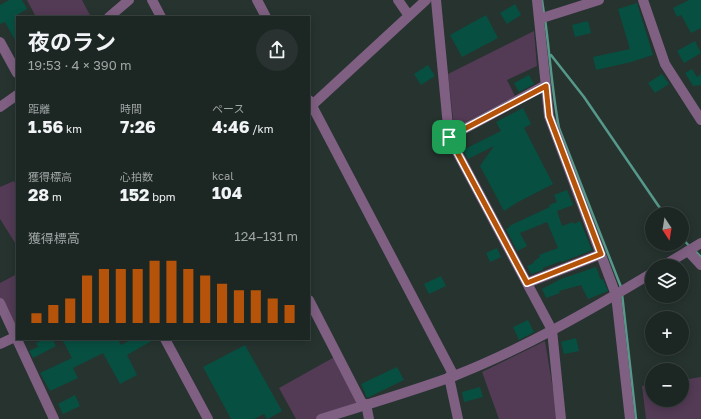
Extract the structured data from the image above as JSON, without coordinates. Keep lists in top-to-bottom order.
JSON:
{
  "north": "bottom",
  "page": {
    "heading": ["夜のラン", "19:53 · 4 × 390 m"],
    "stats": [
      ["距離", "1.56 km"],
      ["時間", "7:26"],
      ["ペース", "4:46 /km"],
      ["獲得標高", "28 m"],
      ["心拍数", "152 bpm"],
      ["kcal", "104"]
    ],
    "map_buttons": ["+", "−"],
    "chart": ["獲得標高", "124–131 m"]
  }
}
